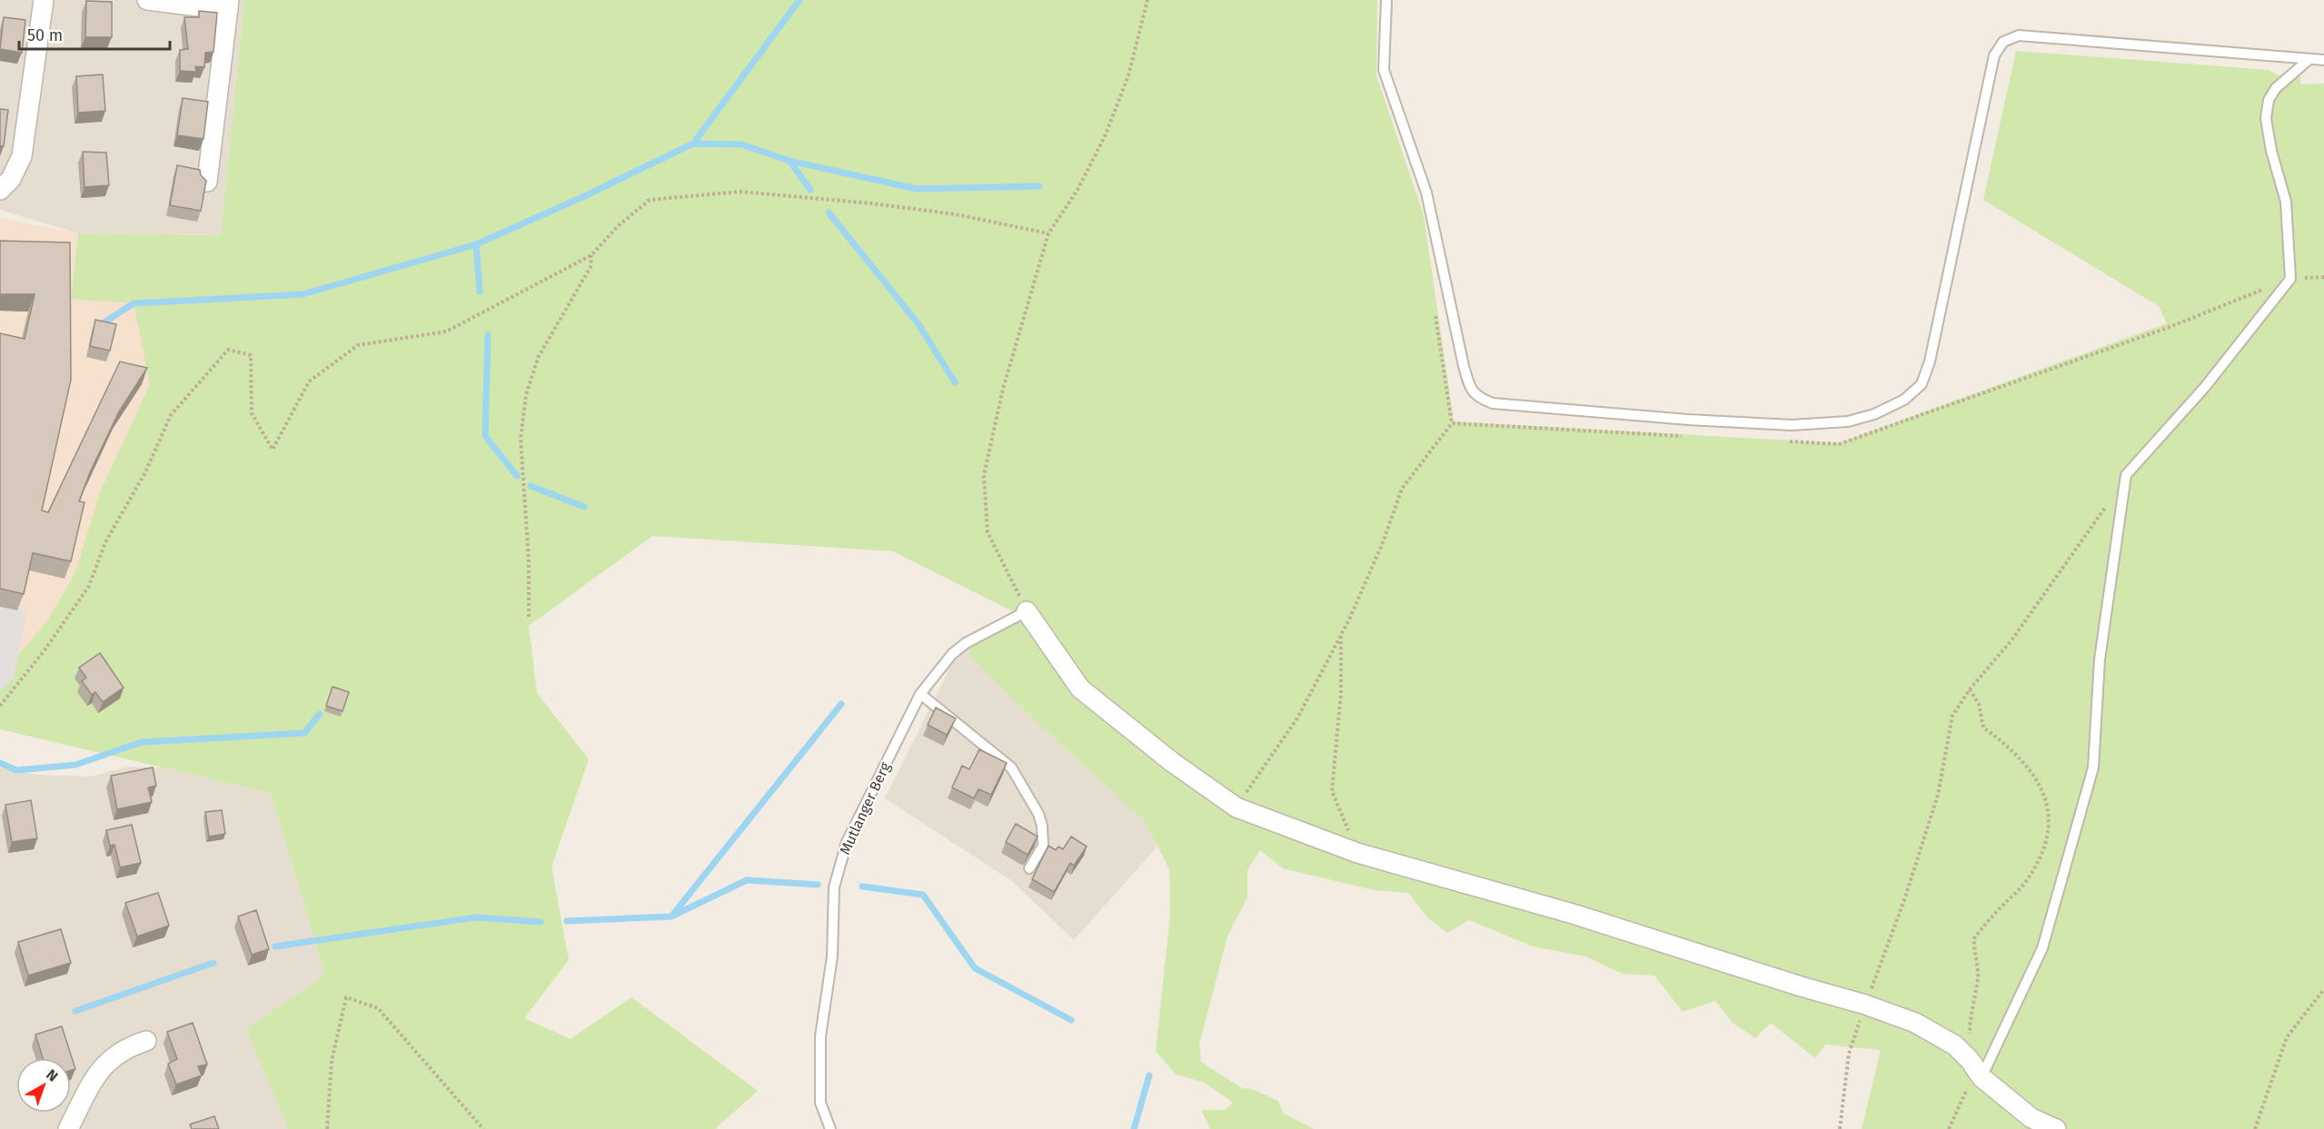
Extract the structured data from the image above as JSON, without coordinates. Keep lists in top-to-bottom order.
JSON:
{
  "streets": {
    "lane": ["Mutlanger Berg"]
  },
  "scale_bar": "50 m",
  "north": "top right"
}
